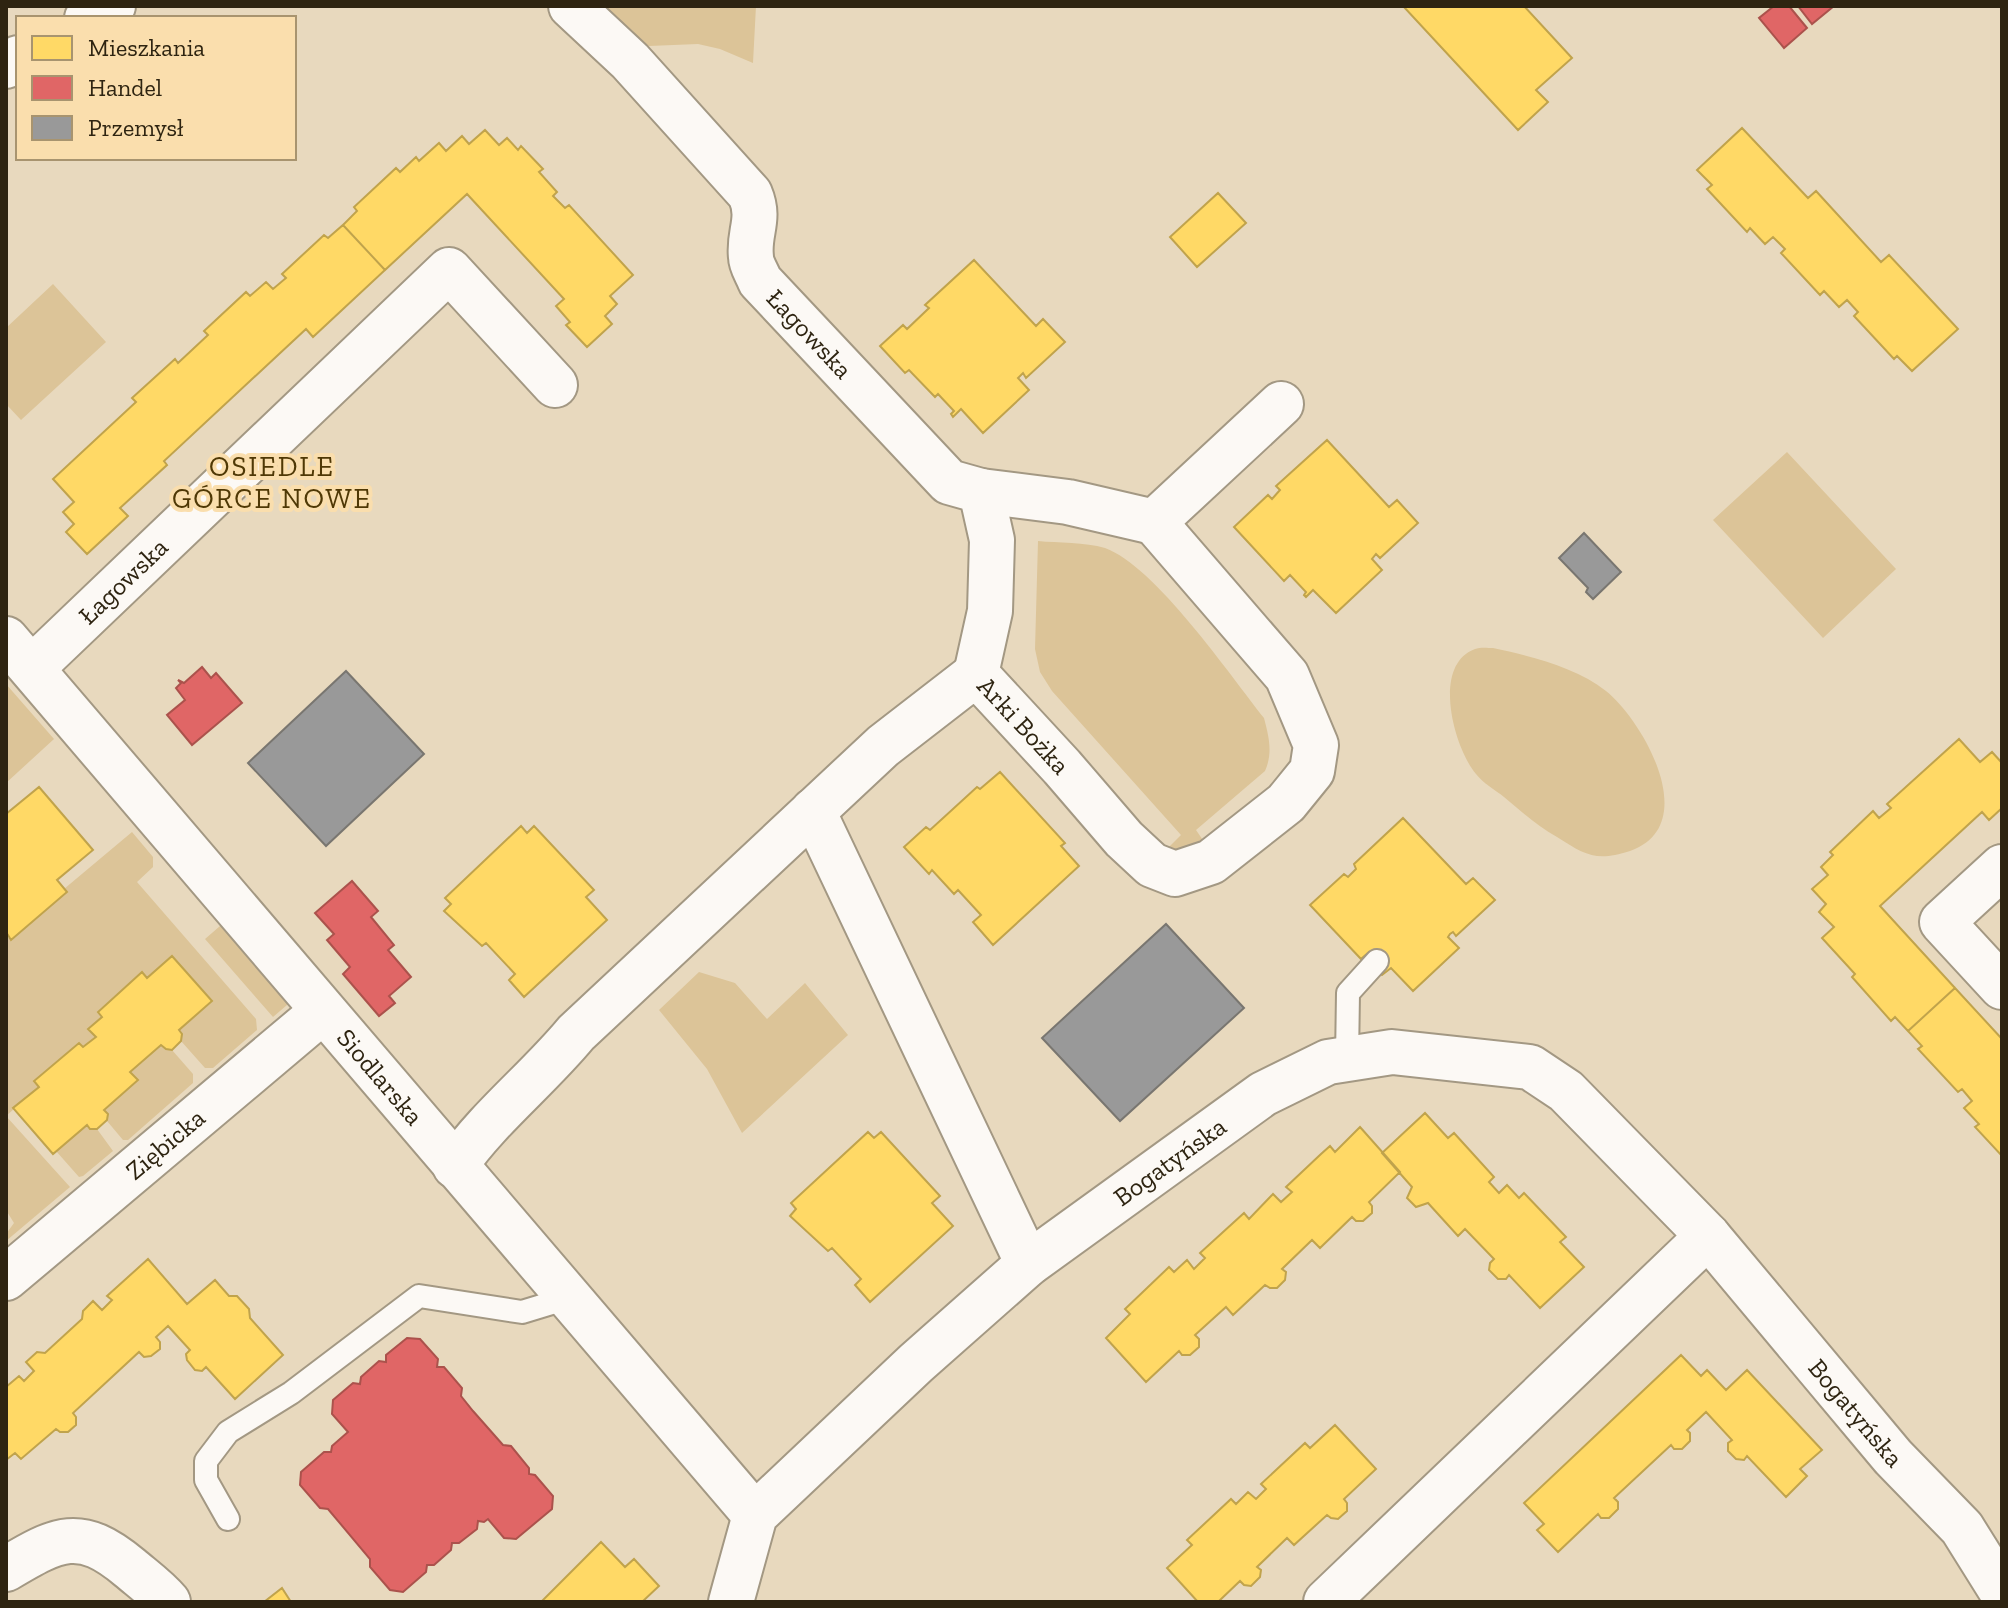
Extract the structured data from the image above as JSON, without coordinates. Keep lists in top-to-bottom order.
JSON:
{
  "streets": {
    "street": [
      "Łagowska",
      "Arki Bożka",
      "Siodlarska",
      "Ziębicka",
      "Bogatyńska"
    ]
  },
  "crossings": [
    ["Łagowska", "Siodlarska"],
    ["Arki Bożka", "Siodlarska"],
    ["Siodlarska", "Ziębicka"],
    ["Siodlarska", "Bogatyńska"]
  ],
  "districts": ["OSIEDLE GÓRCE NOWE"],
  "legend": ["Mieszkania", "Handel", "Przemysł"]
}
